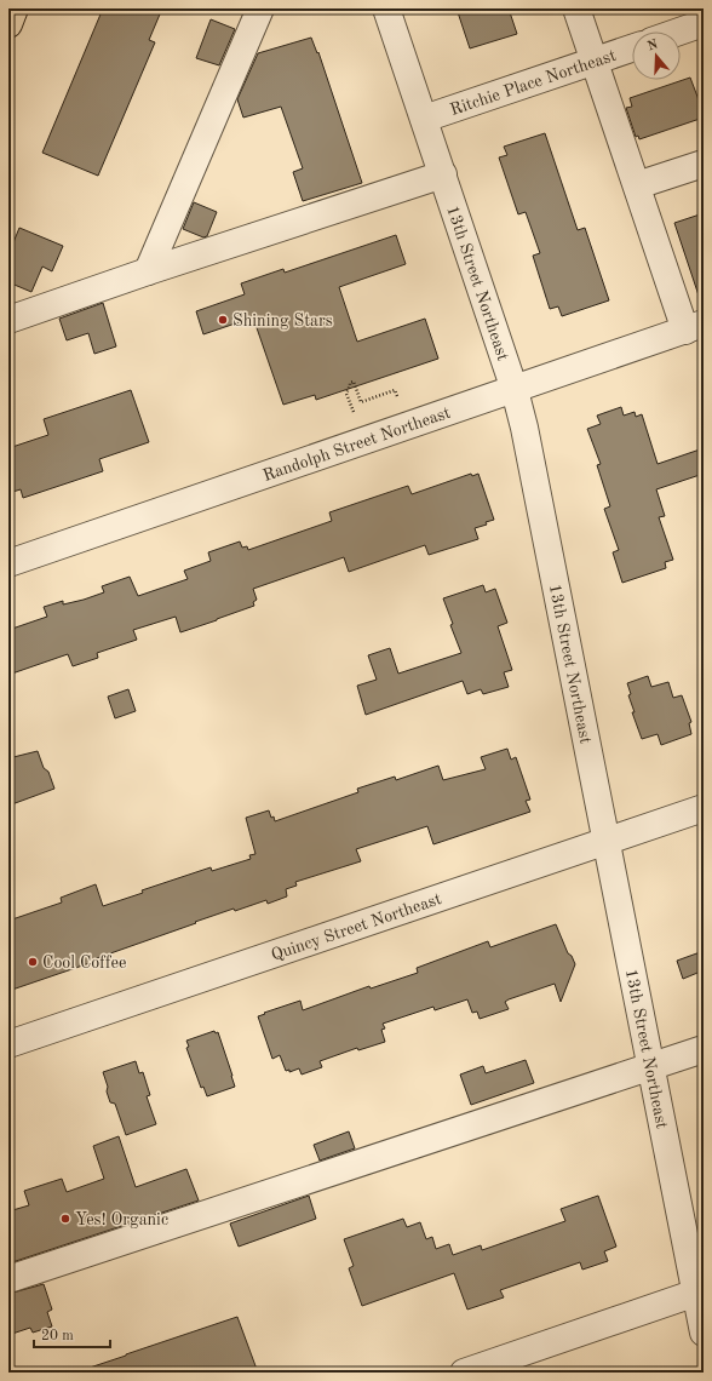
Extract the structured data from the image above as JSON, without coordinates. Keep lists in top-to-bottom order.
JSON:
{
  "streets": {
    "street": [
      "Ritchie Place Northeast",
      "13th Street Northeast",
      "Randolph Street Northeast",
      "Quincy Street Northeast"
    ]
  },
  "crossings": [
    ["Ritchie Place Northeast", "13th Street Northeast"],
    ["13th Street Northeast", "Randolph Street Northeast"],
    ["13th Street Northeast", "Quincy Street Northeast"]
  ],
  "places": ["Shining Stars", "Cool Coffee", "Yes! Organic"],
  "scale_bar": "20 m",
  "north": "top"
}
